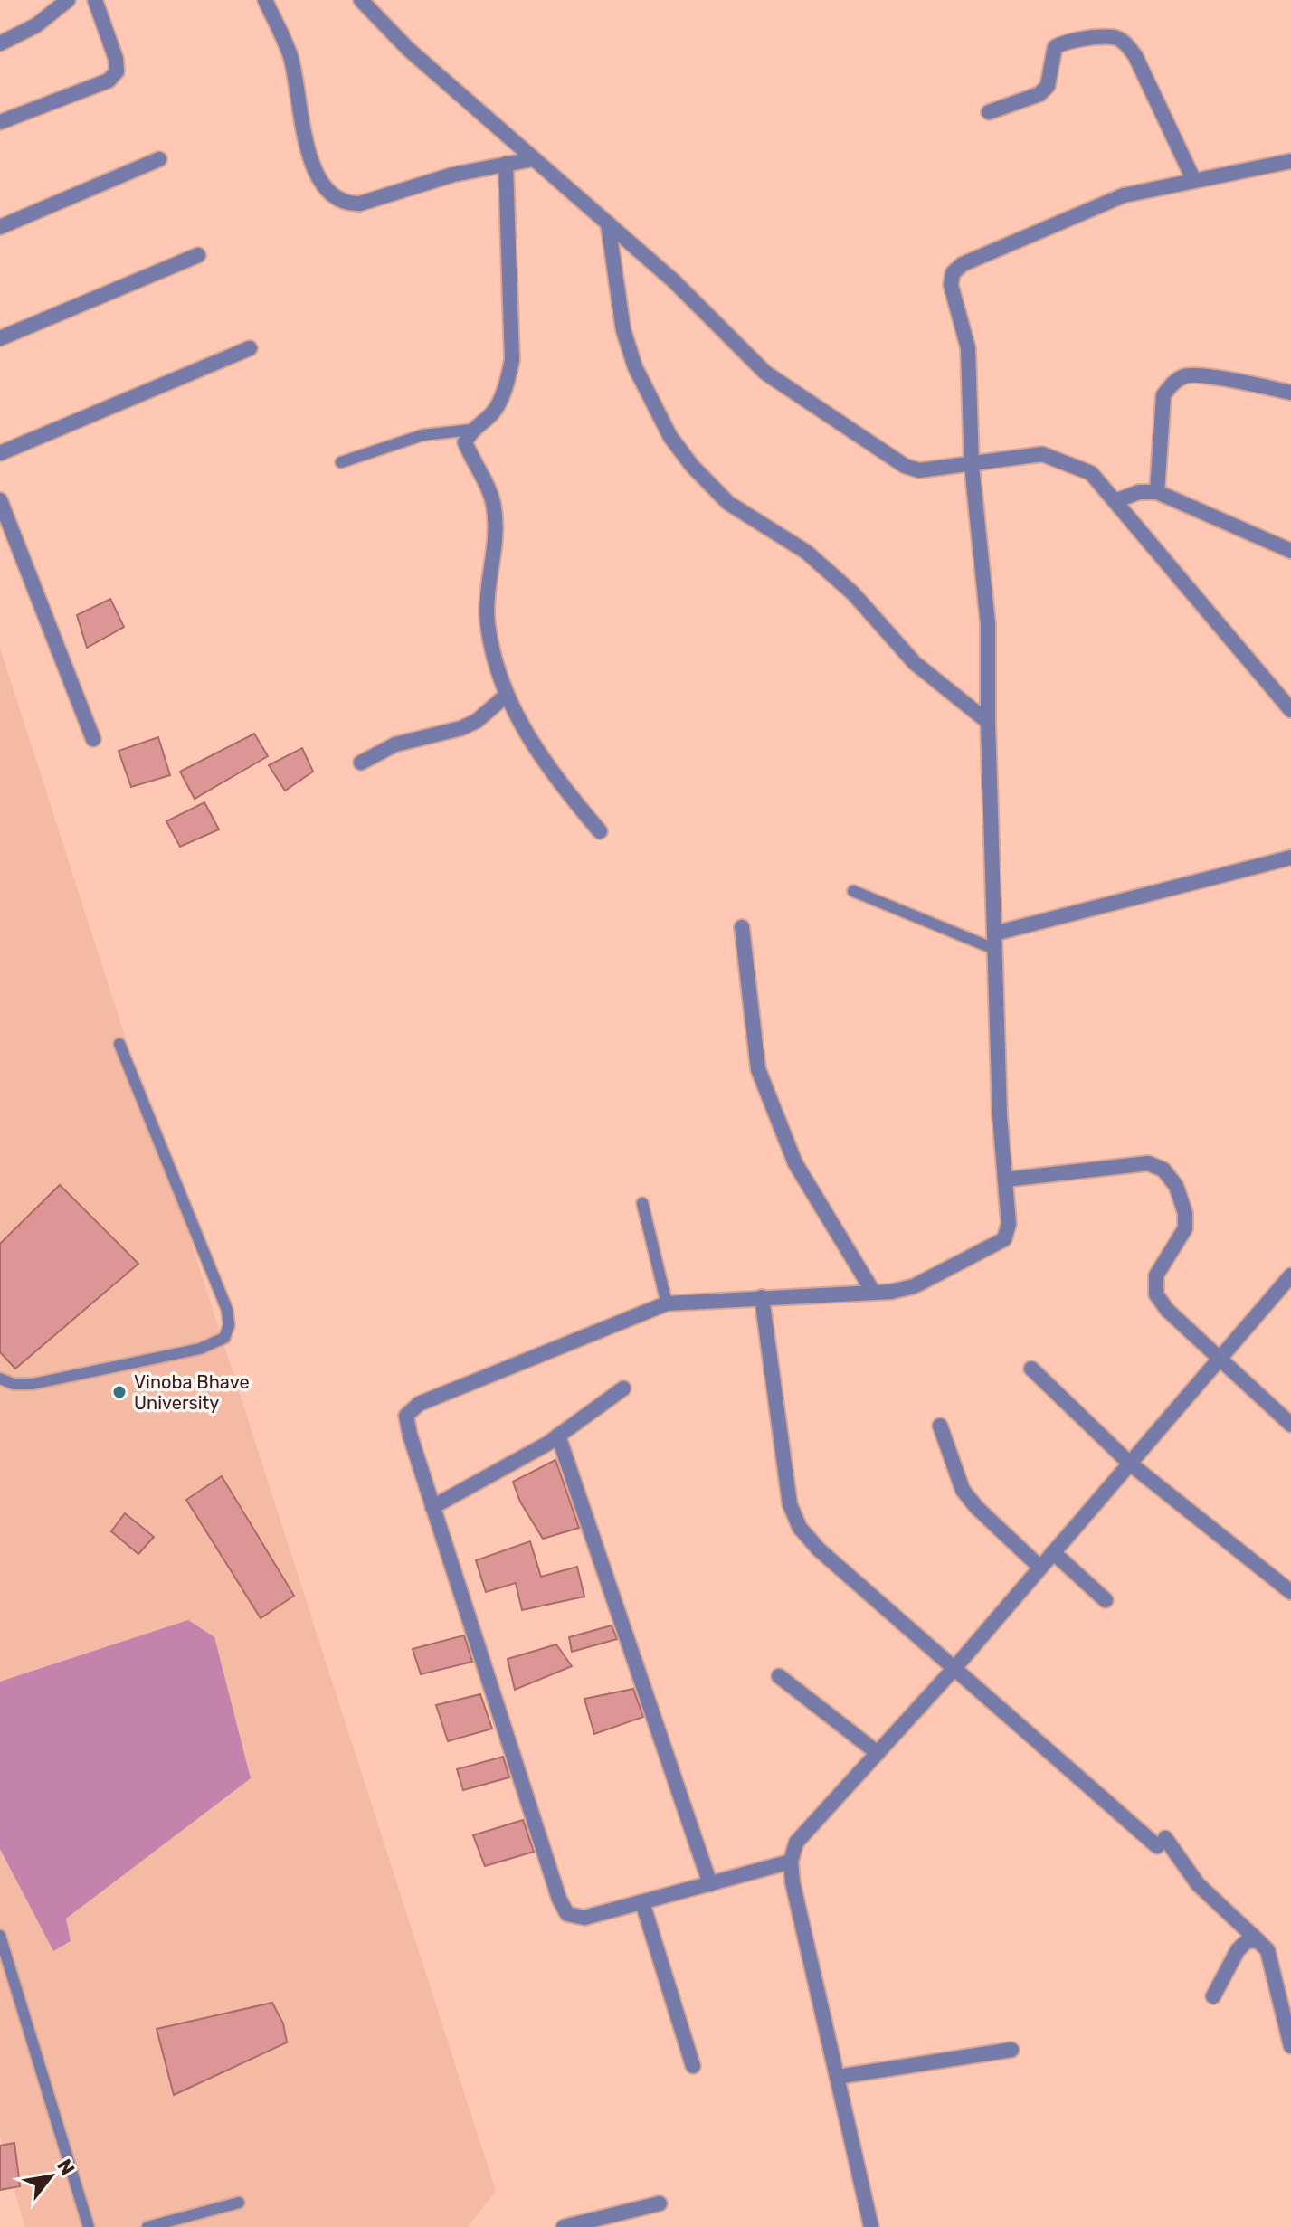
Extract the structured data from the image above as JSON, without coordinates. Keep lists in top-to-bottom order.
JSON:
{
  "places": ["Vinoba Bhave University"],
  "north": "top right"
}
